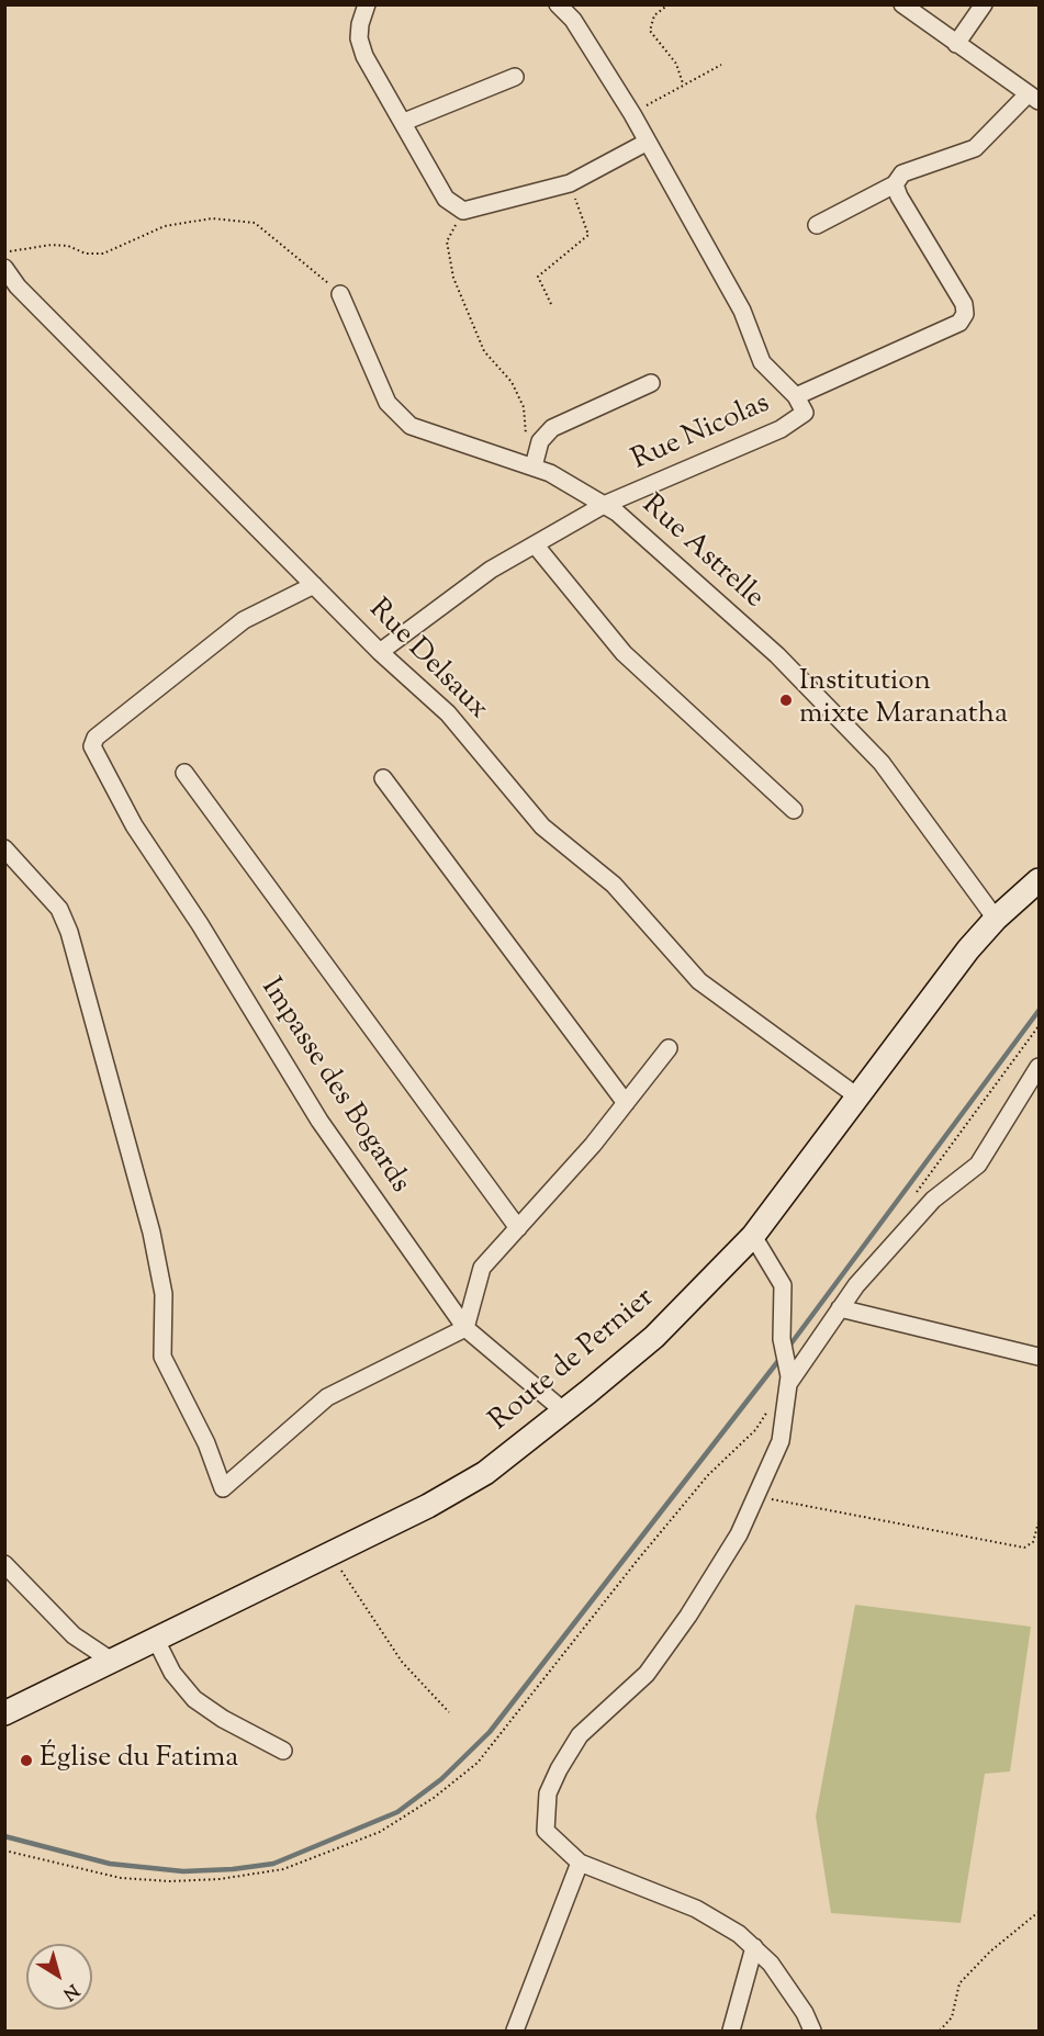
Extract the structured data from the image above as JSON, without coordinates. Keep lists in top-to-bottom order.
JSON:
{
  "streets": {
    "street": [
      "Rue Nicolas",
      "Rue Astrelle",
      "Rue Delsaux",
      "Impasse des Bogards",
      "Route de Pernier"
    ]
  },
  "crossings": [
    ["Rue Nicolas", "Rue Astrelle"],
    ["Rue Nicolas", "Rue Delsaux"],
    ["Rue Astrelle", "Route de Pernier"],
    ["Rue Delsaux", "Impasse des Bogards"],
    ["Rue Delsaux", "Route de Pernier"],
    ["Impasse des Bogards", "Route de Pernier"]
  ],
  "places": ["Institution mixte Maranatha", "Église du Fatima"],
  "north": "bottom right"
}
